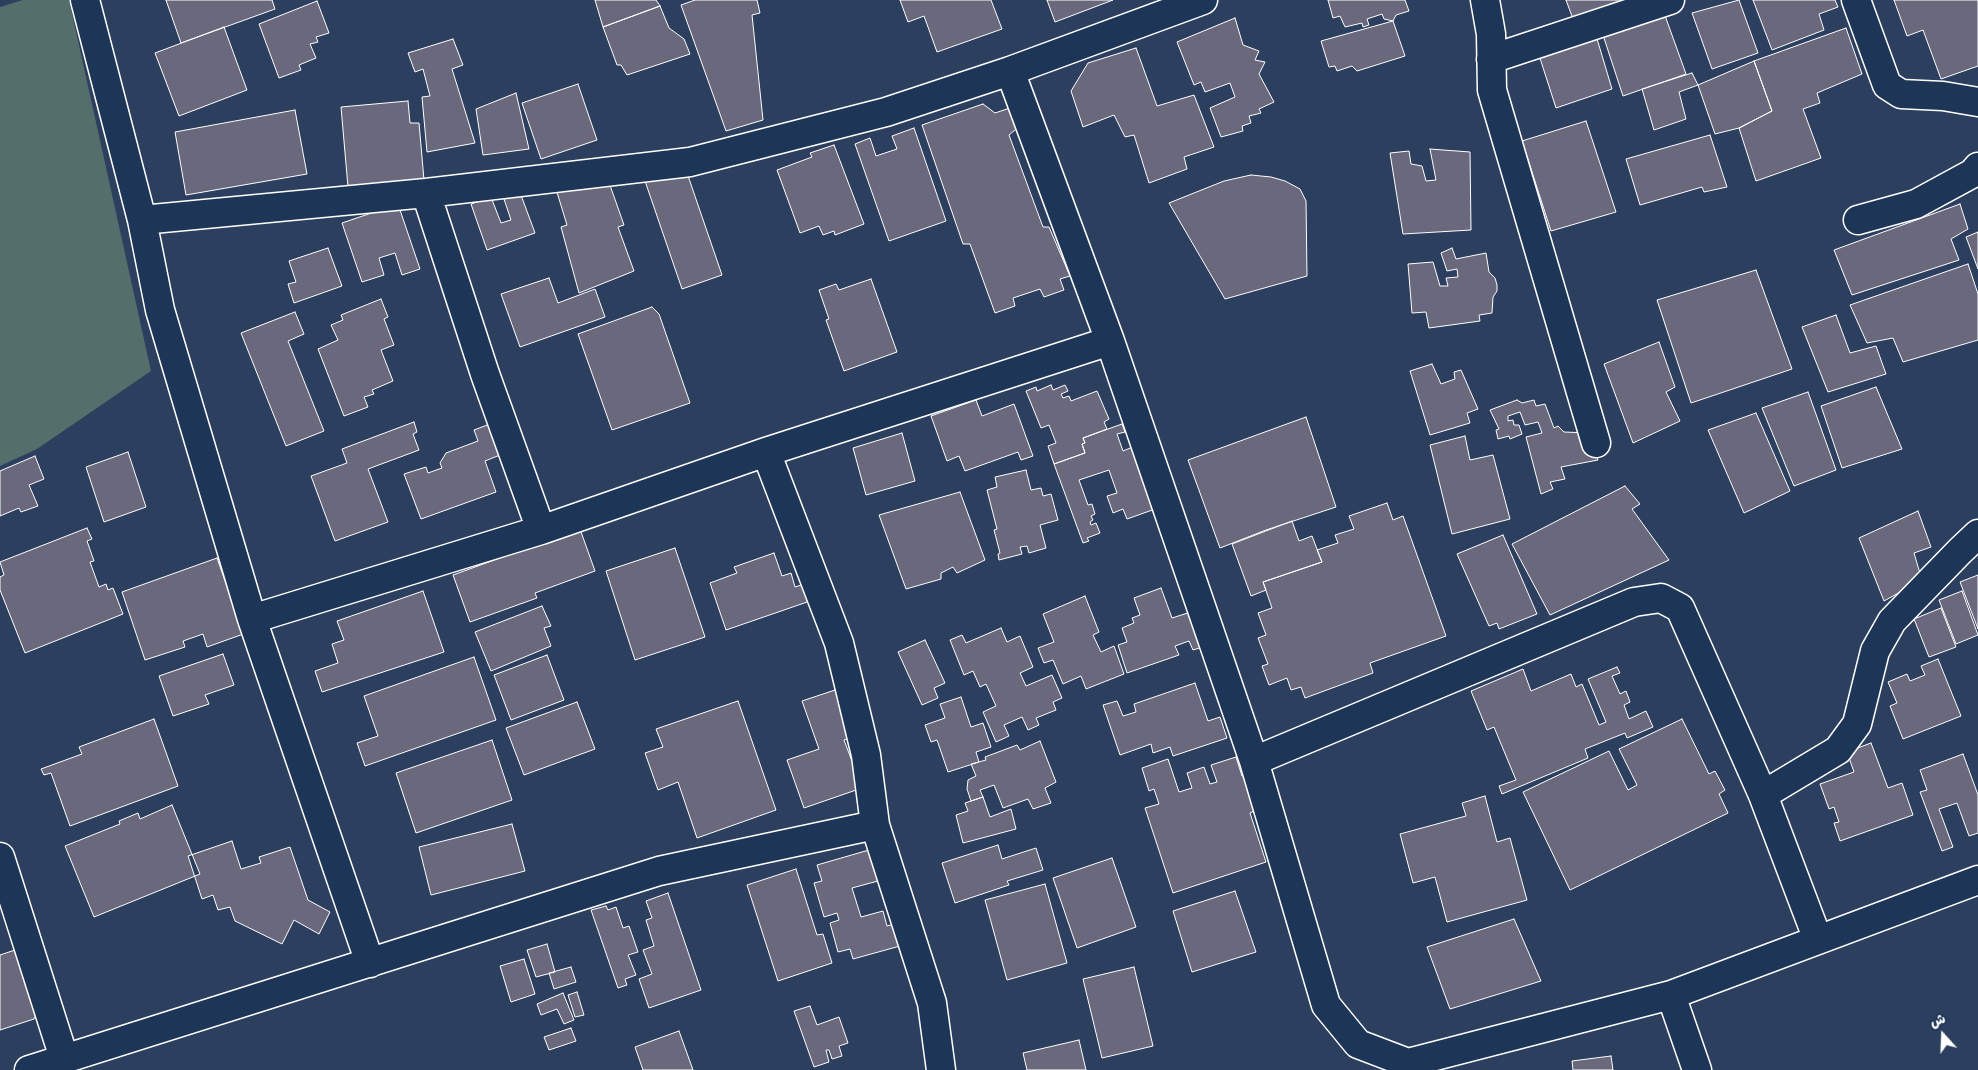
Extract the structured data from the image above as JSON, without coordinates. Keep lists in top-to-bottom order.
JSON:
{
  "north": "top"
}
